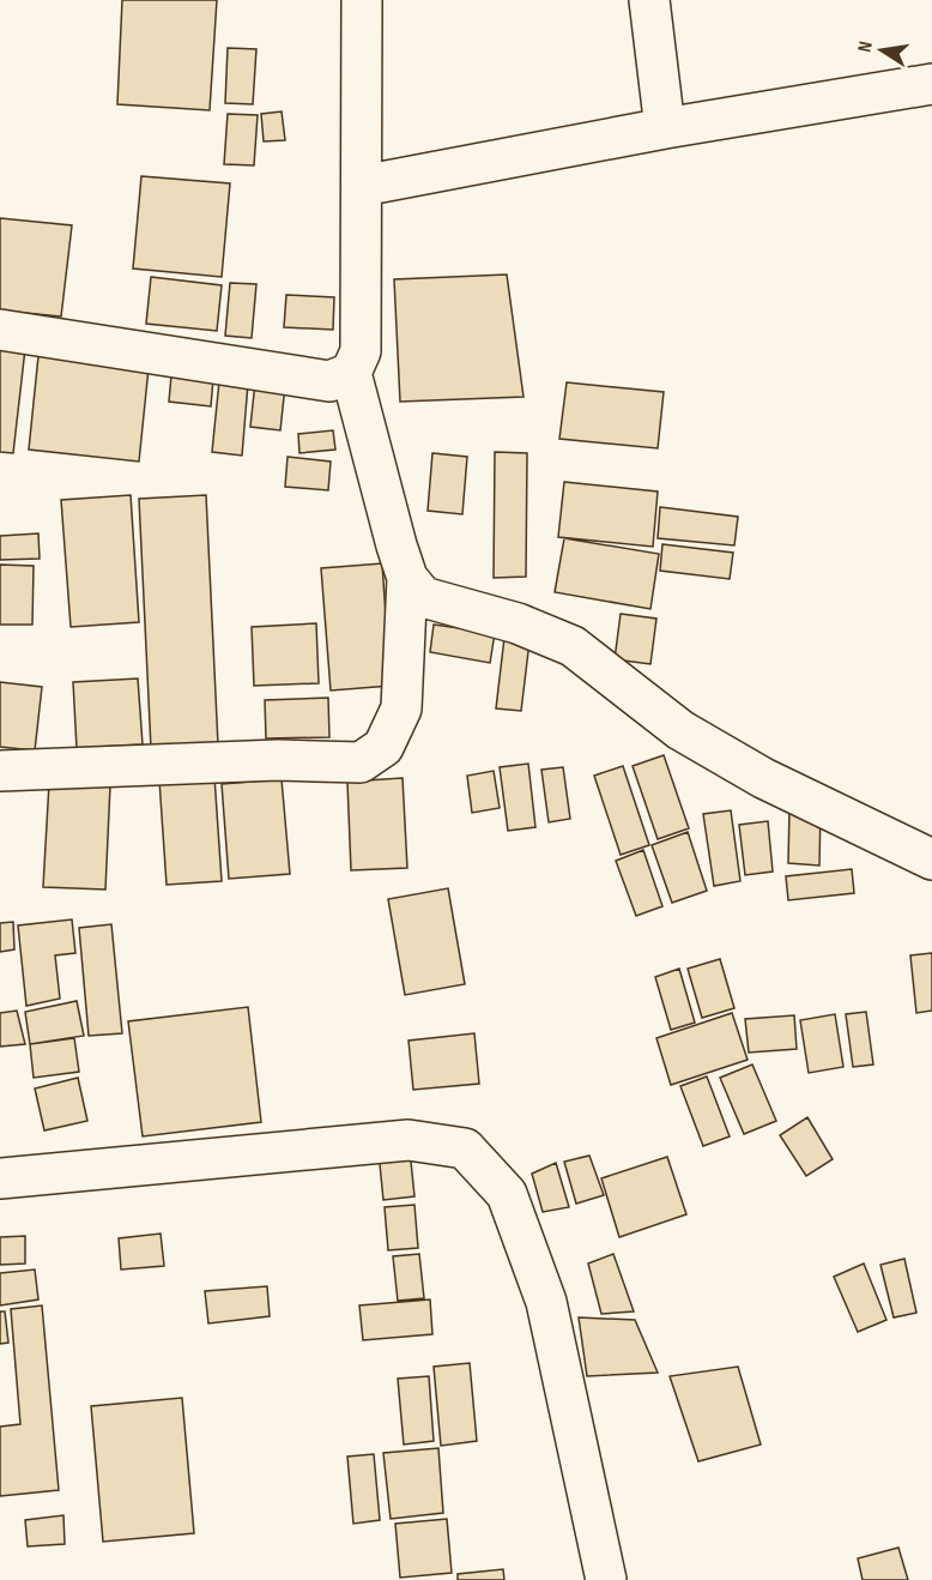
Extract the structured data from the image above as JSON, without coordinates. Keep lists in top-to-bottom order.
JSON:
{
  "north": "left"
}
